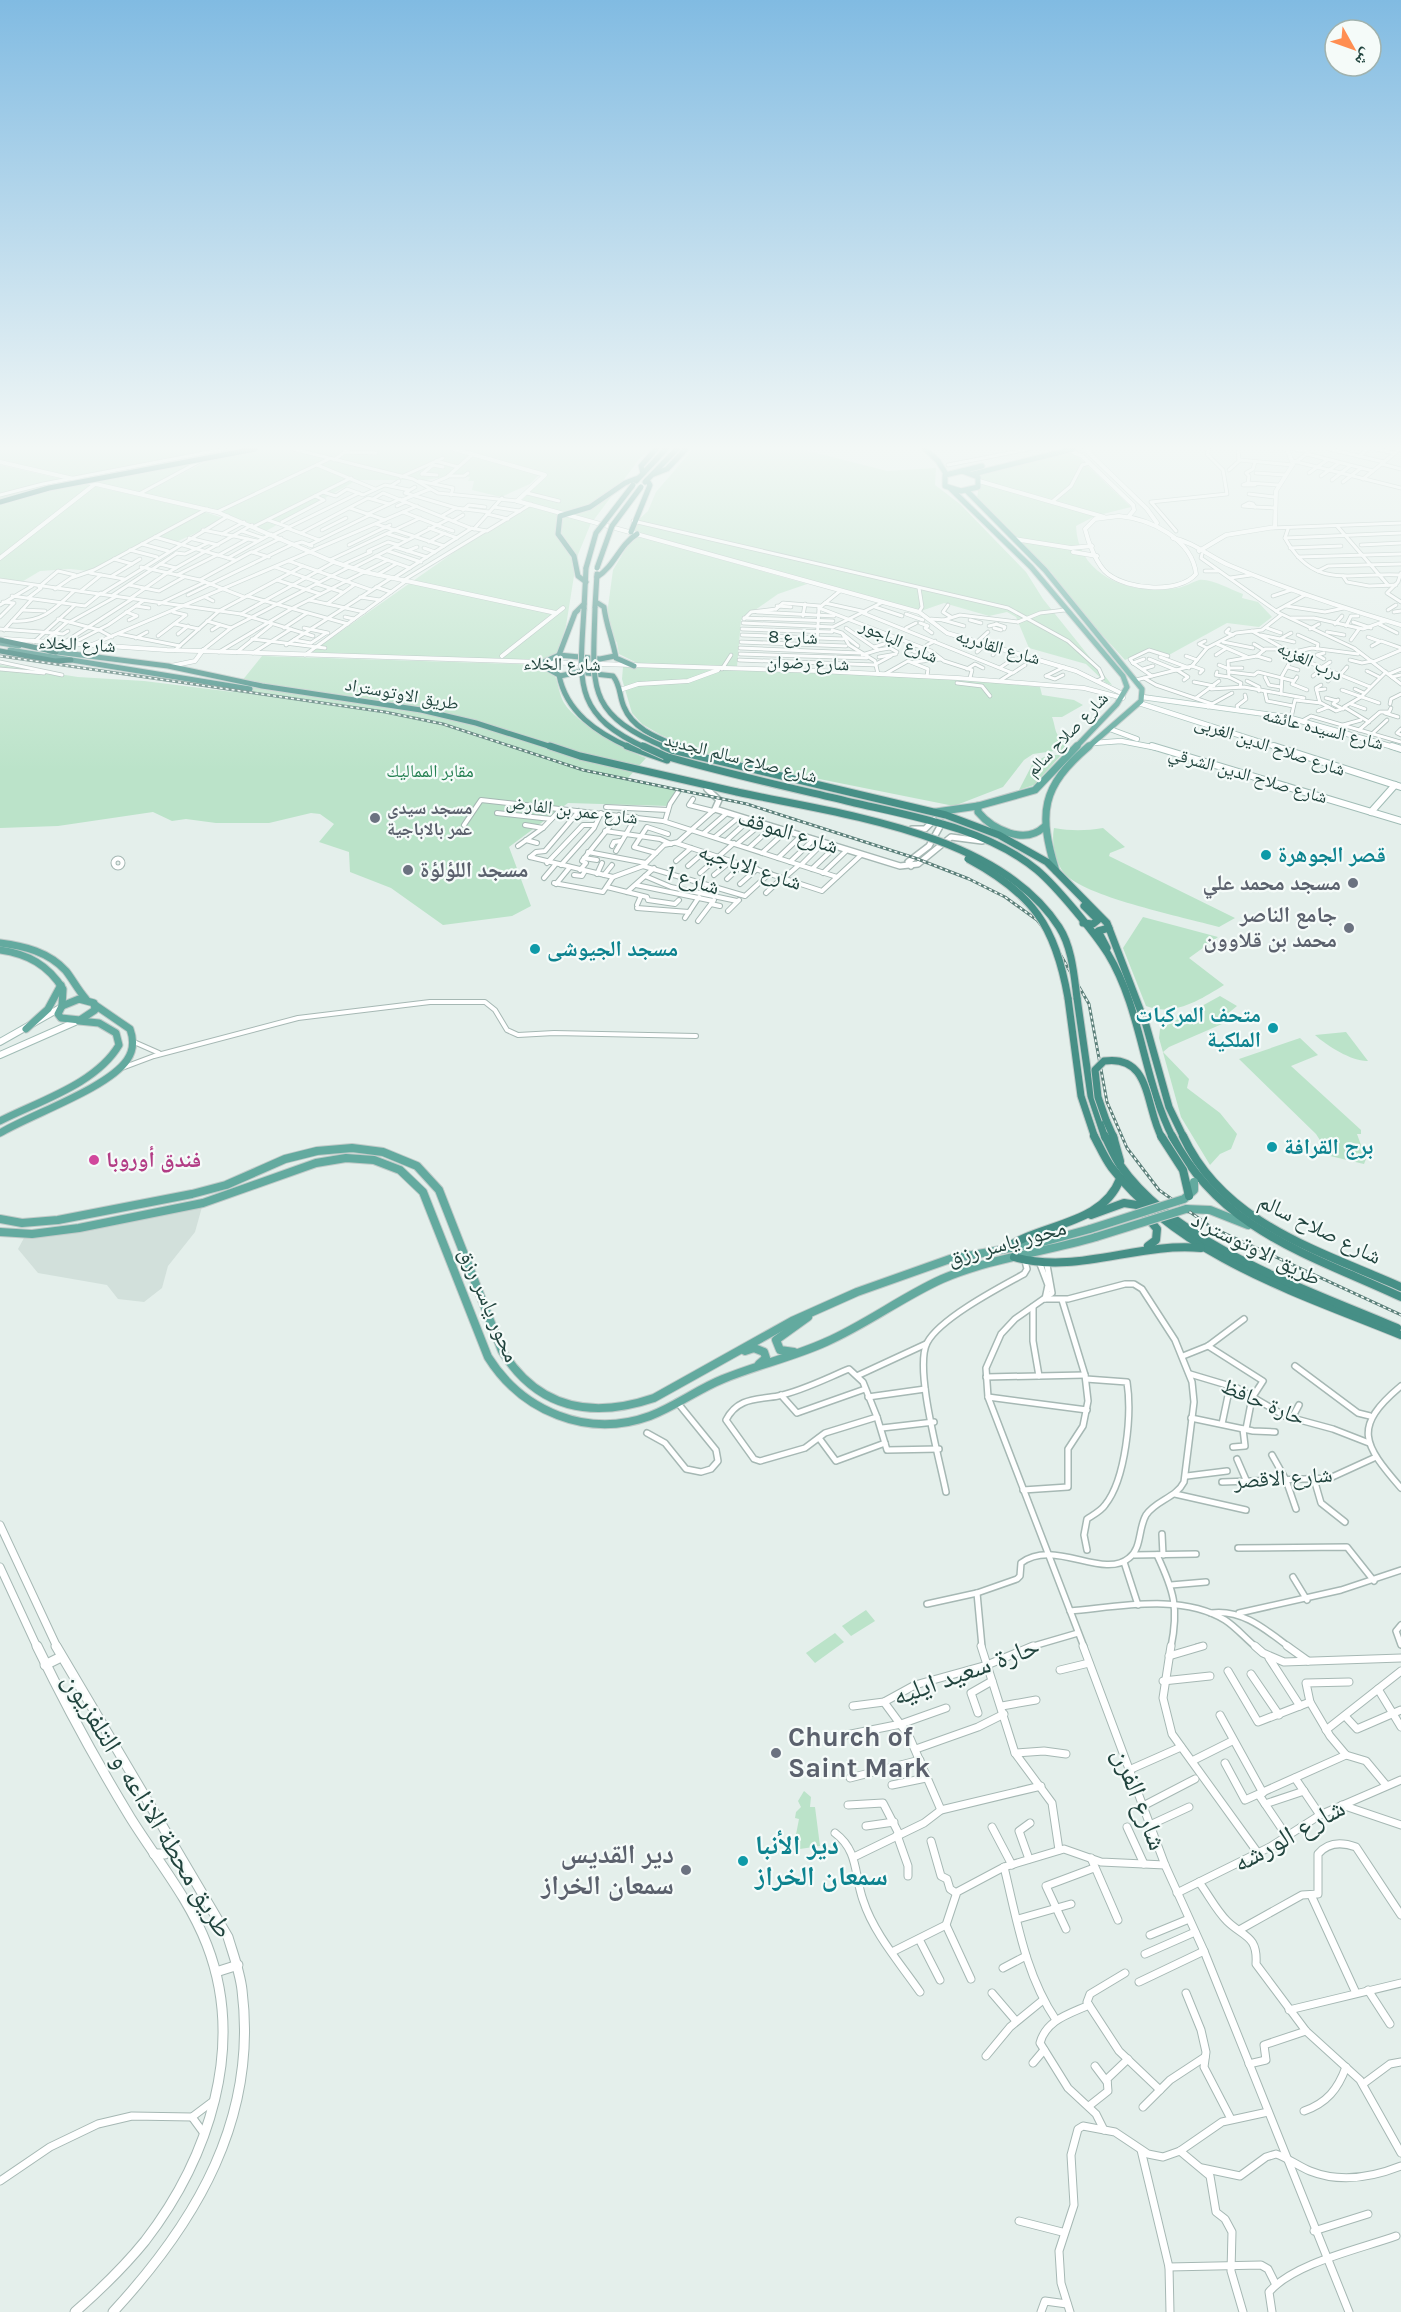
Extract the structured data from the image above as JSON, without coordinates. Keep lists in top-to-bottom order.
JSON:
{
  "streets": {
    "highway": ["طريق الاوتوستراد", "شارع صلاح سالم", "شارع صلاح سالم الجديد"],
    "main road": [
      "شارع السيده عائشه",
      "شارع صلاح الدين الغربى",
      "شارع صلاح الدين الشرقي",
      "محور ياسر رزق"
    ],
    "street": [
      "شارع 8",
      "شارع الباجور",
      "شارع الخلاء",
      "شارع القادريه",
      "درب الغزيه",
      "شارع رضوان",
      "شارع عمر بن الفارض",
      "شارع الموقف",
      "شارع الاباجيه",
      "شارع 1",
      "حارة حافظ",
      "شارع الاقصر",
      "حارة سعيد ايليه",
      "شارع الفرن",
      "طريق محطة الاذاعه و التلفزيون",
      "شارع الورشه"
    ]
  },
  "crossings": [
    ["شارع الباجور", "شارع الخلاء"],
    ["شارع الخلاء", "شارع القادريه"],
    ["شارع الخلاء", "شارع صلاح سالم"],
    ["شارع القادريه", "شارع صلاح سالم"],
    ["شارع السيده عائشه", "شارع صلاح سالم"],
    ["شارع السيده عائشه", "شارع صلاح الدين الغربى"],
    ["شارع صلاح سالم", "شارع صلاح الدين الغربى"],
    ["شارع صلاح سالم", "شارع صلاح سالم الجديد"],
    ["شارع صلاح سالم", "شارع صلاح الدين الشرقي"],
    ["شارع صلاح سالم", "محور ياسر رزق"],
    ["شارع عمر بن الفارض", "شارع الاباجيه"],
    ["حارة سعيد ايليه", "شارع الفرن"],
    ["شارع الفرن", "شارع الورشه"]
  ],
  "parks": ["مقابر المماليك"],
  "places": [
    "مسجد سيدى عمر بالاباجية",
    "قصر الجوهرة",
    "مسجد اللؤلؤة",
    "مسجد محمد علي",
    "جامع الناصر محمد بن قلاوون",
    "مسجد الجيوشى",
    "متحف المركبات الملكية",
    "برج القرافة",
    "فندق أوروبا",
    "Church of Saint Mark",
    "دير الأنبا سمعان الخراز",
    "دير القديس سمعان الخراز"
  ],
  "north": "bottom right"
}
